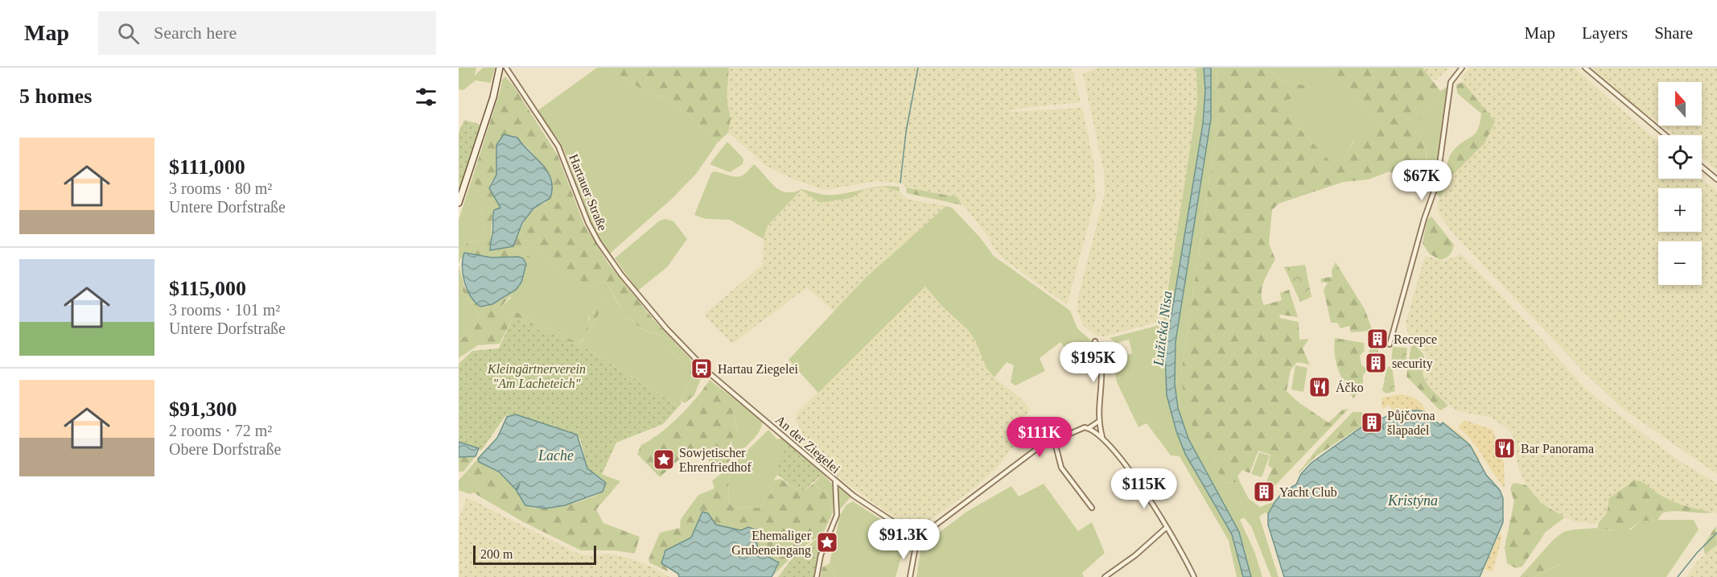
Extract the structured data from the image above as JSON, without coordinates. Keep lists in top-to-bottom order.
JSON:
{
  "streets": {
    "street": ["Hartauer Straße", "An der Ziegelei"]
  },
  "crossings": [
    ["Hartauer Straße", "An der Ziegelei"]
  ],
  "water": ["Lužická Nisa", "Lache", "Kristýna"],
  "parks": ["Kleingärtnerverein \"Am Lacheteich\""],
  "places": {
    "building": [
      "Recepce",
      "security",
      "Půjčovna šlapadel",
      "Yacht Club"
    ],
    "bus stop": ["Hartau Ziegelei"],
    "restaurant": ["Áčko", "Bar Panorama"],
    "place": ["Sowjetischer Ehrenfriedhof", "Ehemaliger Grubeneingang"]
  },
  "scale_bar": "200 m",
  "north": "top",
  "page": {
    "header": "Map",
    "search": "Search here",
    "nav": ["Map", "Layers", "Share"],
    "heading": "5 homes",
    "map_buttons": ["+", "−"],
    "list": [
      {
        "name": "$111,000",
        "note": "3 rooms · 80 m² · Untere Dorfstraße"
      },
      {
        "name": "$115,000",
        "note": "3 rooms · 101 m² · Untere Dorfstraße"
      },
      {
        "name": "$91,300",
        "note": "2 rooms · 72 m² · Obere Dorfstraße"
      }
    ],
    "price": [
      "$67K",
      "$195K",
      "$111K",
      "$115K",
      "$91.3K"
    ],
    "scale": "200 m"
  }
}
